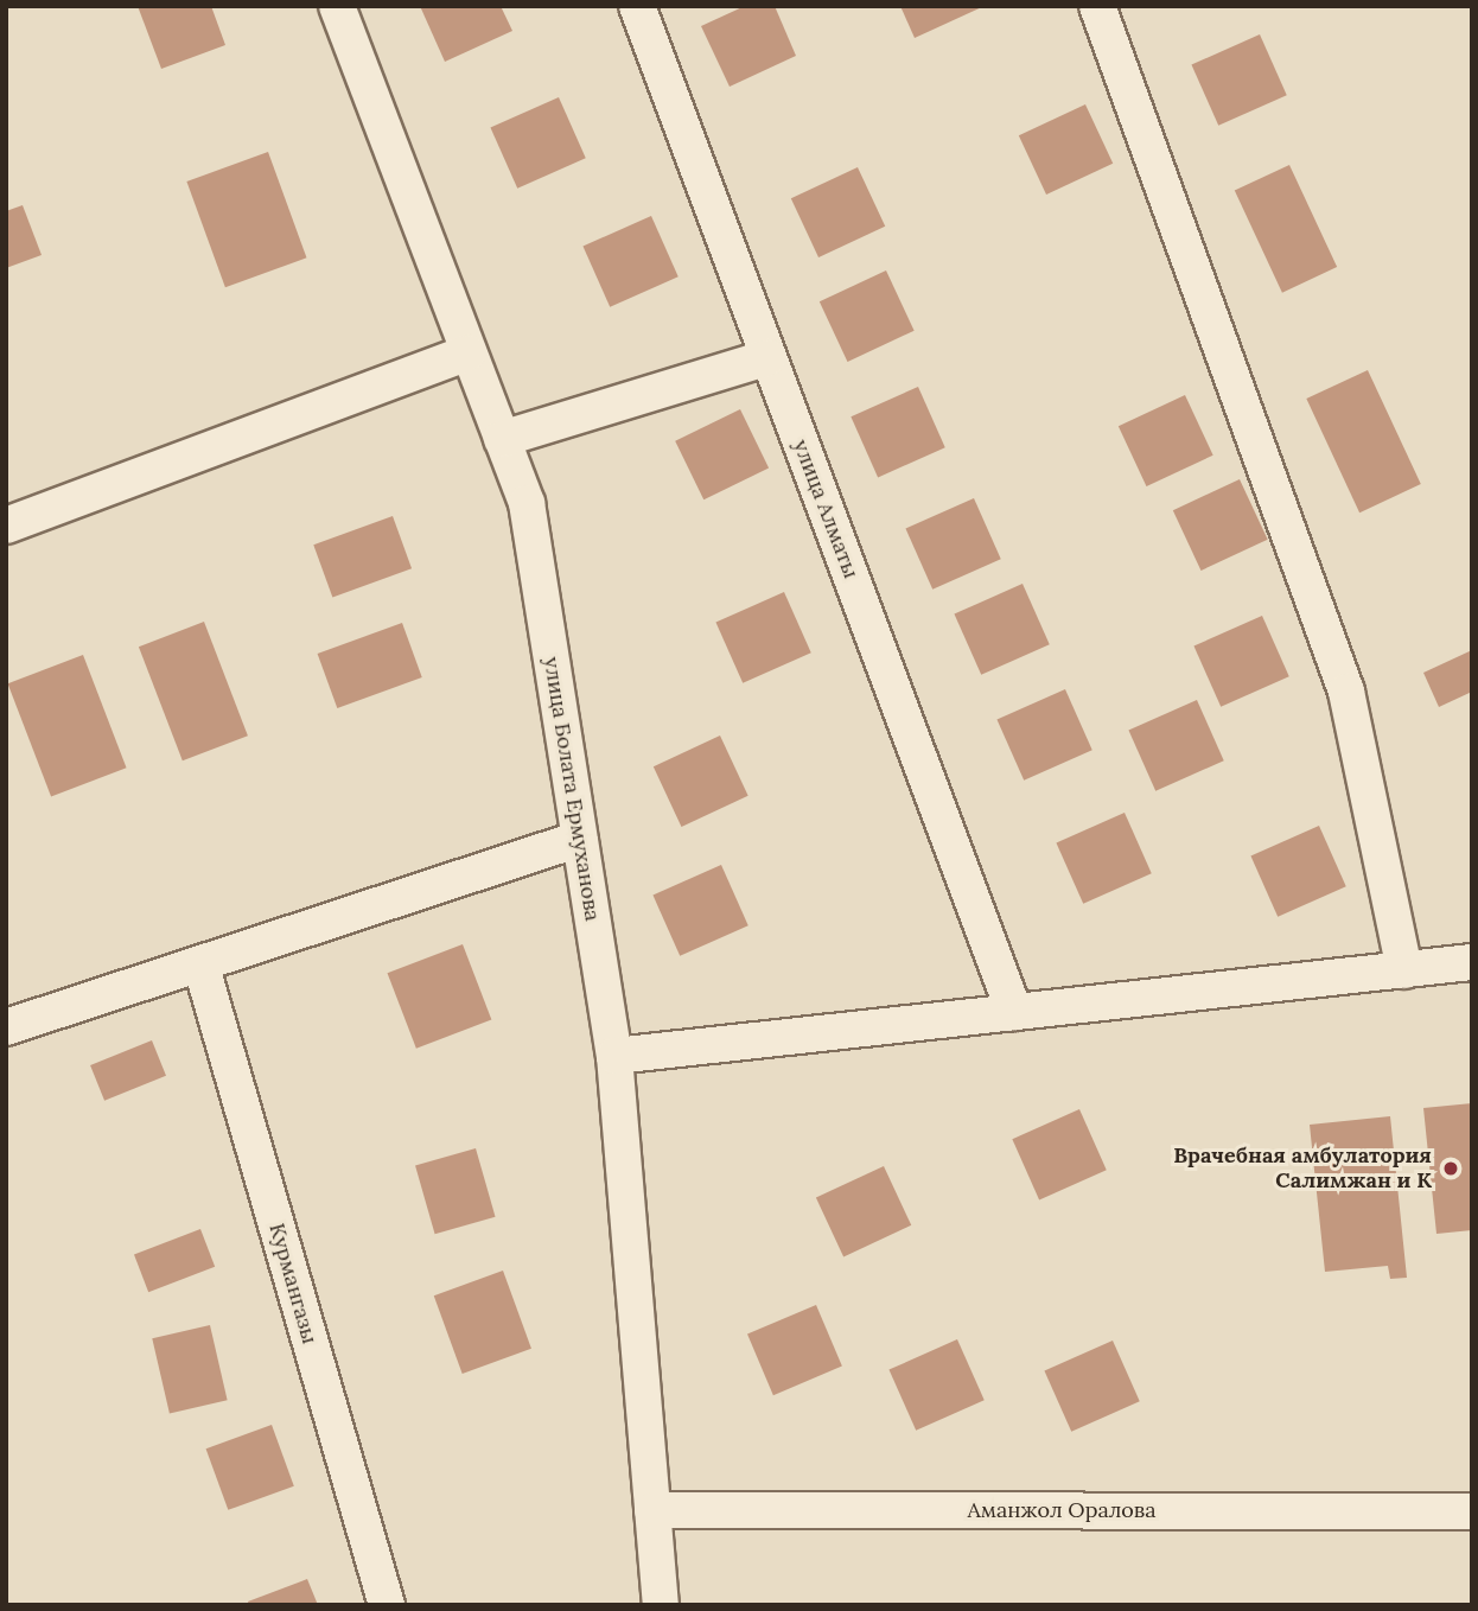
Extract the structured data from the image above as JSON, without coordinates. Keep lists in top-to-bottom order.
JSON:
{
  "streets": {
    "street": [
      "улица Алматы",
      "улица Болата Ермуханова",
      "Курмангазы",
      "Аманжол Оралова"
    ]
  },
  "crossings": [
    ["улица Болата Ермуханова", "Аманжол Оралова"]
  ],
  "places": ["Врачебная амбулатория Салимжан и К"]
}
